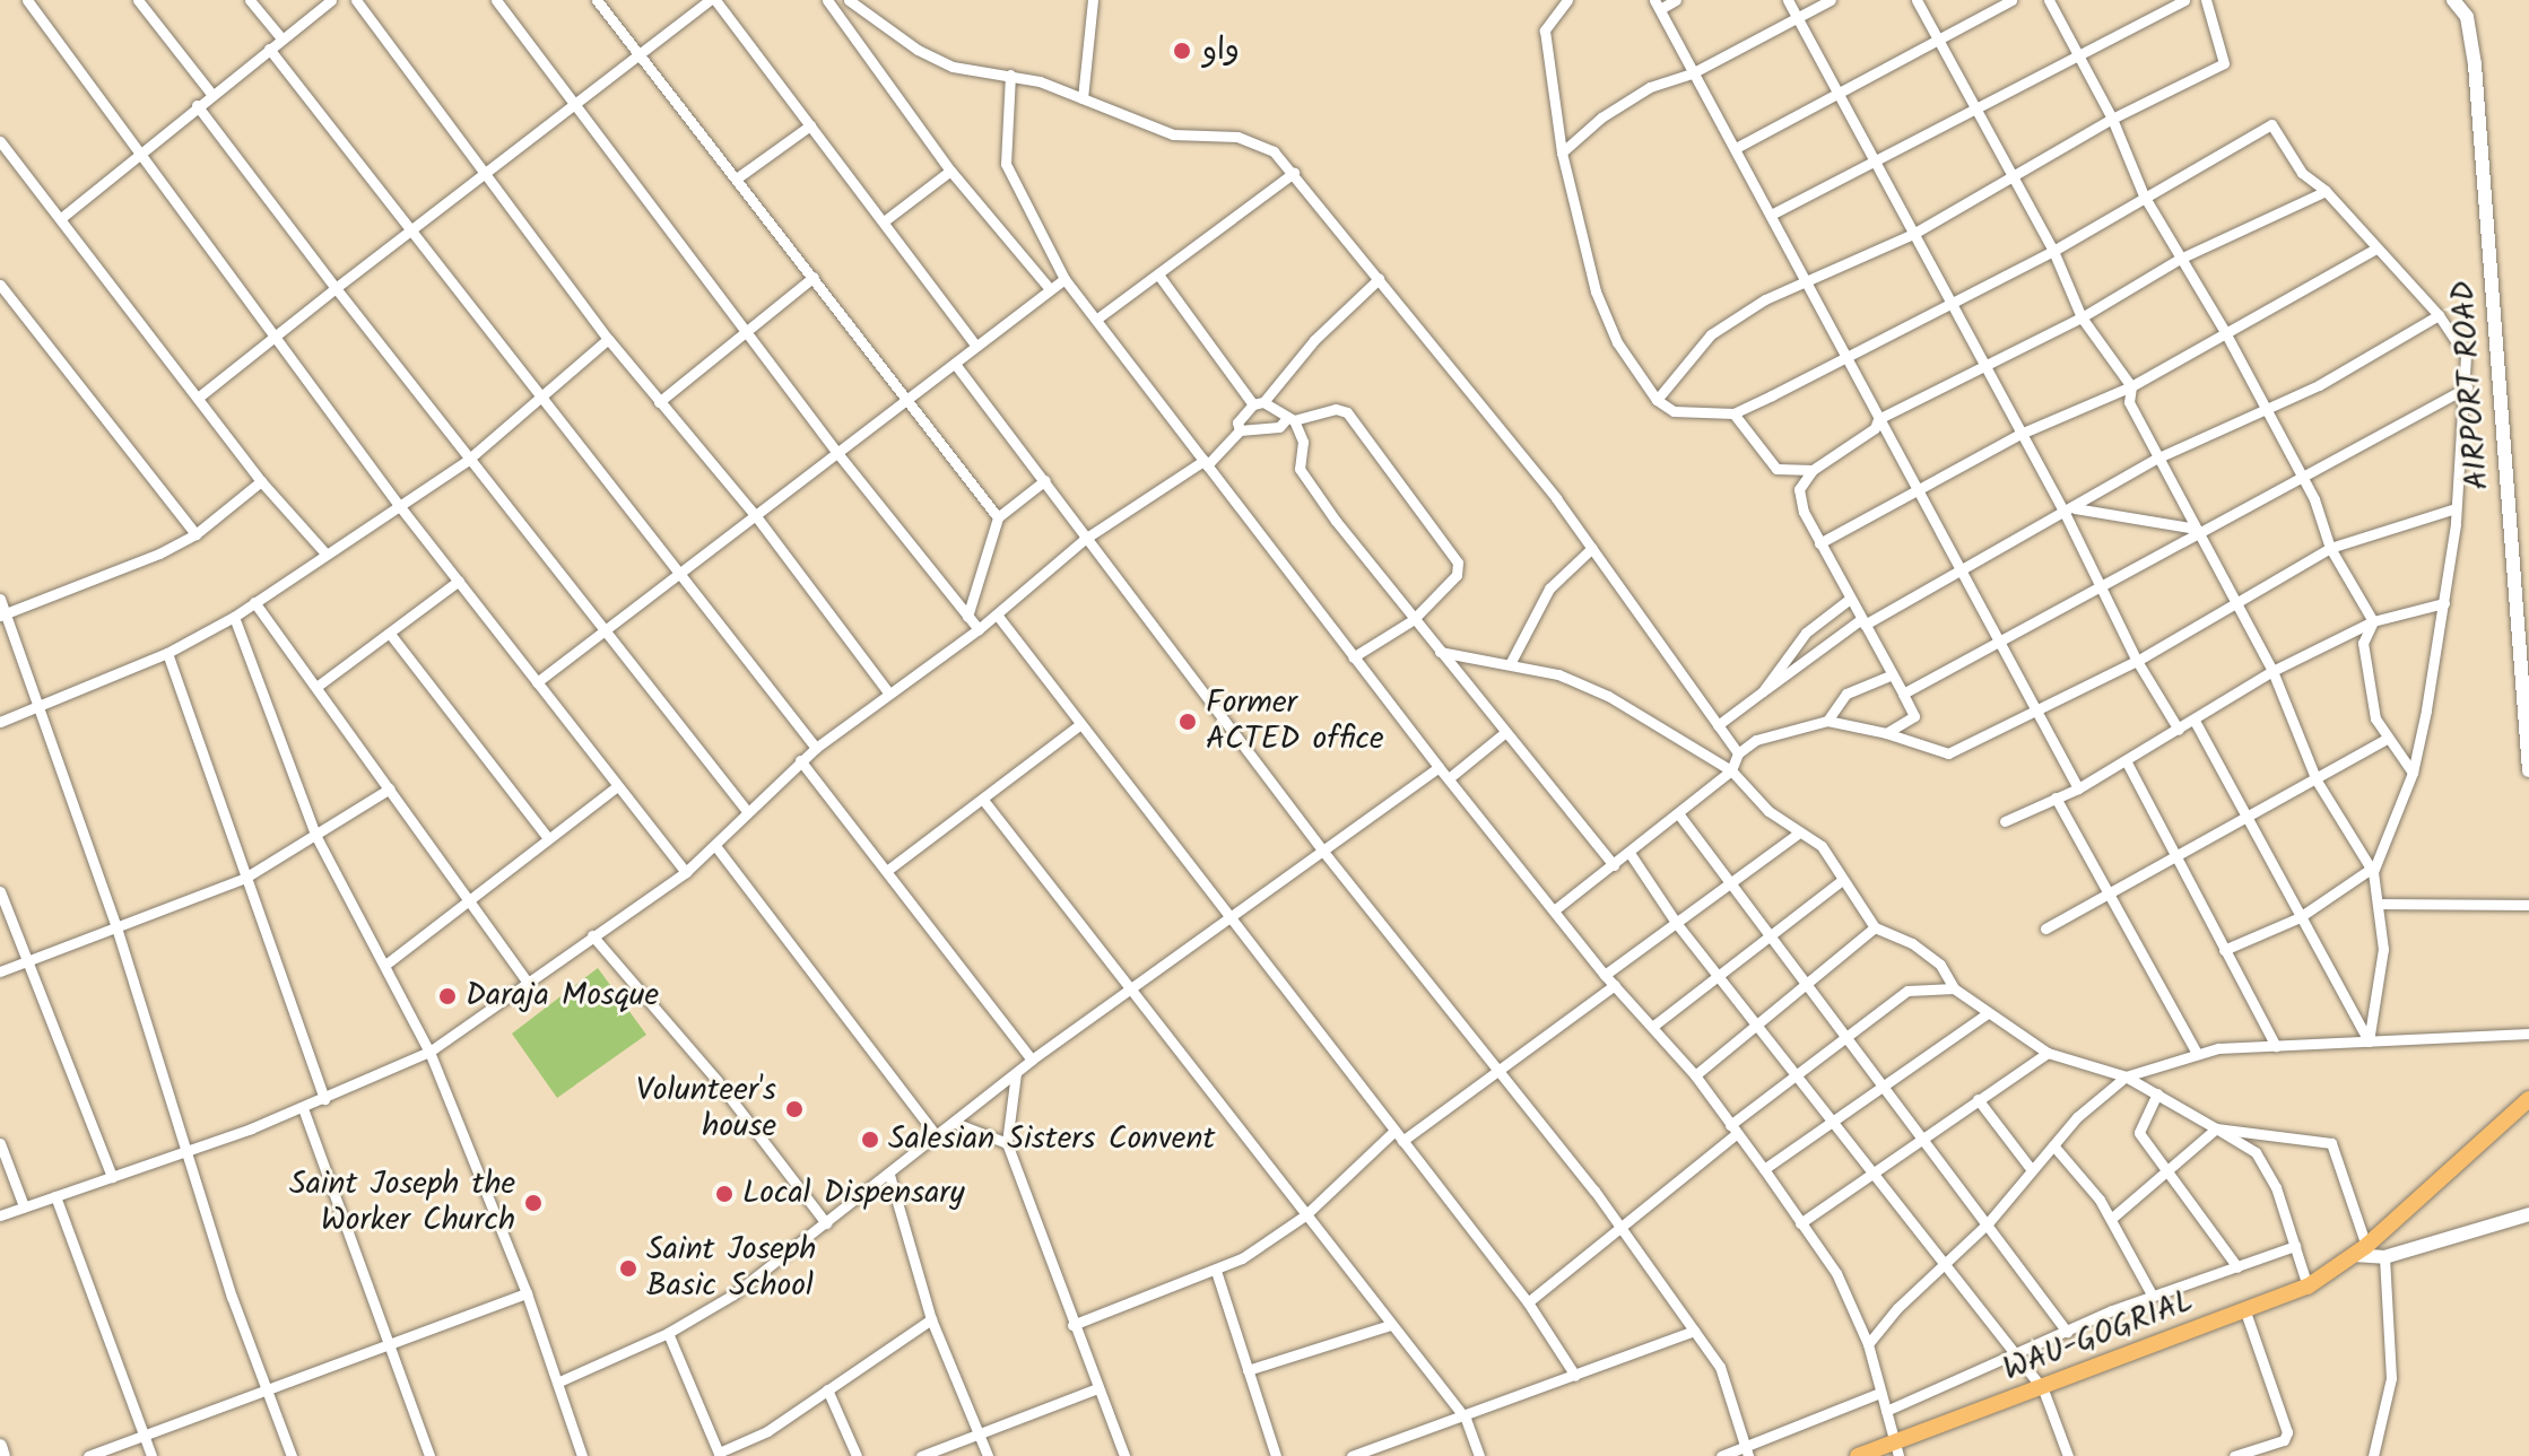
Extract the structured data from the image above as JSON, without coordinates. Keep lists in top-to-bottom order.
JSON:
{
  "streets": {
    "main road": ["WAU-GOGRIAL"],
    "street": ["AIRPORT ROAD"]
  },
  "places": [
    "واو",
    "Former ACTED office",
    "Daraja Mosque",
    "Volunteer's house",
    "Salesian Sisters Convent",
    "Local Dispensary",
    "Saint Joseph the Worker Church",
    "Saint Joseph Basic School"
  ]
}
